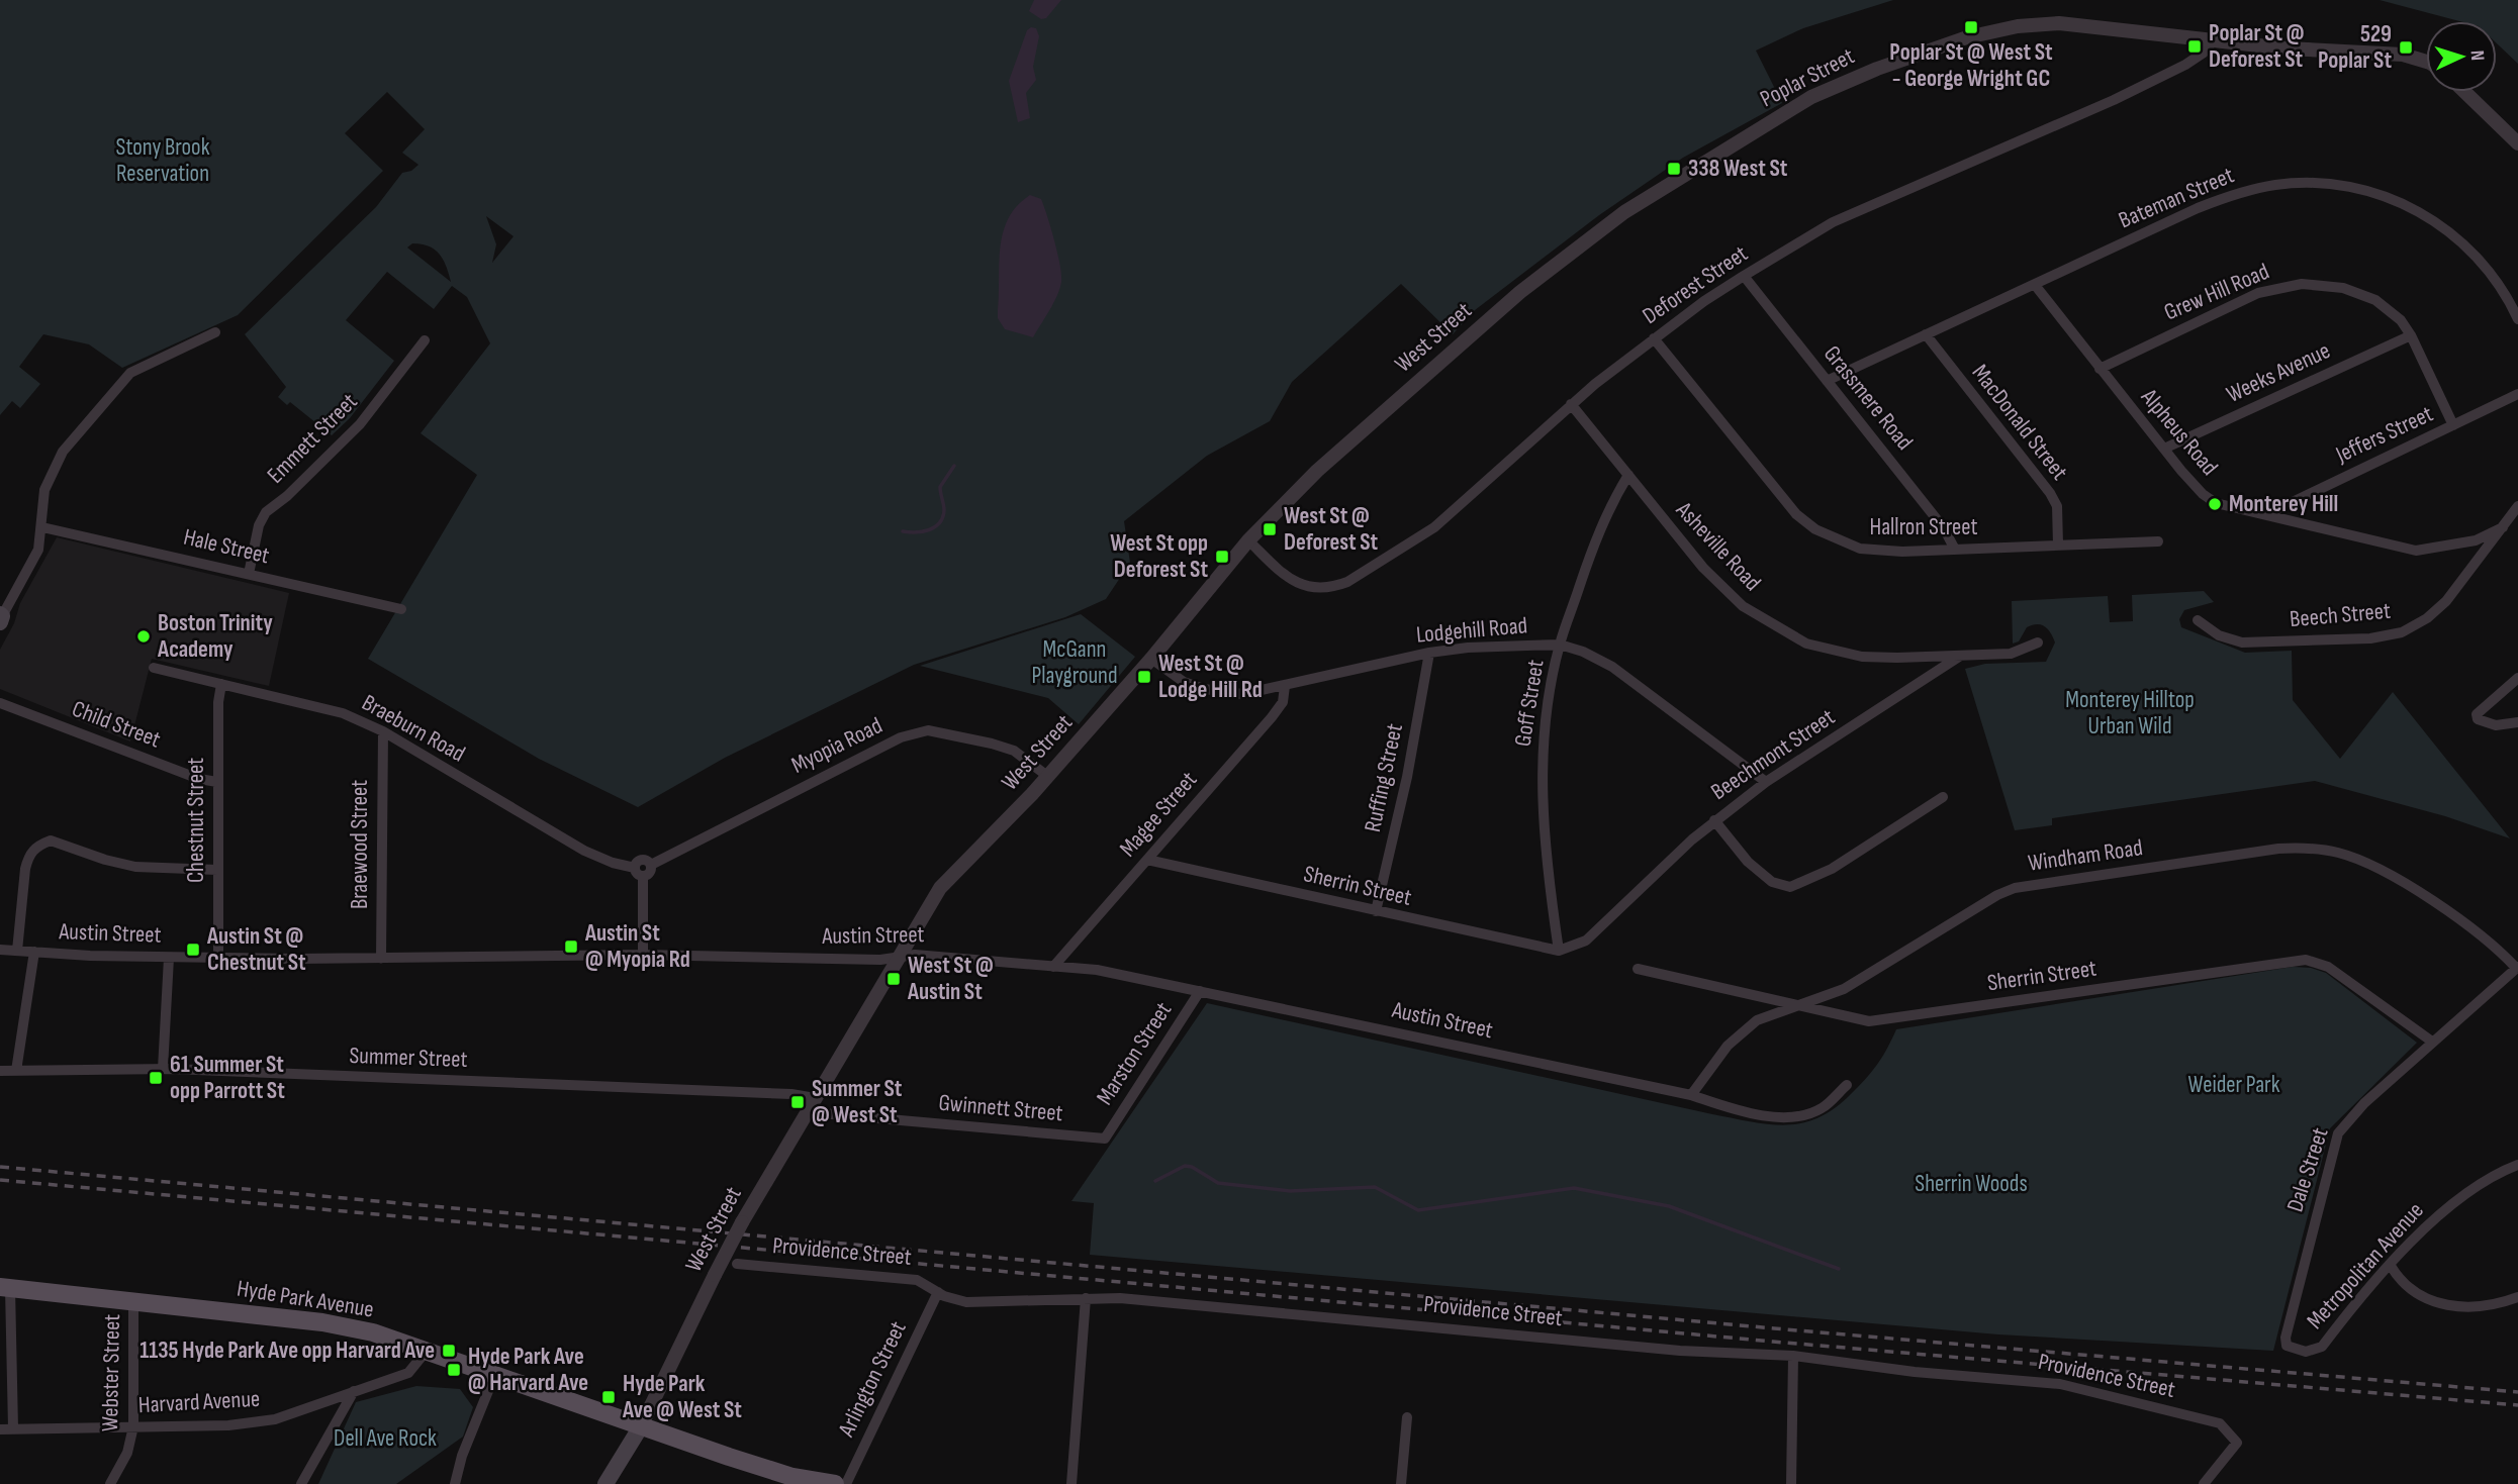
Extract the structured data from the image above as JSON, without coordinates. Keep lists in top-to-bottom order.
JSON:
{
  "streets": {
    "main road": ["West Street", "Hyde Park Avenue"],
    "street": [
      "Poplar Street",
      "Bateman Street",
      "Deforest Street",
      "Grew Hill Road",
      "Weeks Avenue",
      "Grassmere Road",
      "MacDonald Street",
      "Alpheus Road",
      "Jeffers Street",
      "Emmett Street",
      "Hallron Street",
      "Hale Street",
      "Asheville Road",
      "Beech Street",
      "Lodgehill Road",
      "Goff Street",
      "Child Street",
      "Braeburn Road",
      "Myopia Road",
      "Beechmont Street",
      "Ruffing Street",
      "Magee Street",
      "Chestnut Street",
      "Braewood Street",
      "Windham Road",
      "Sherrin Street",
      "Austin Street",
      "Marston Street",
      "Summer Street",
      "Gwinnett Street",
      "Dale Street",
      "Providence Street",
      "Metropolitan Avenue",
      "Webster Street",
      "Arlington Street",
      "Harvard Avenue"
    ]
  },
  "crossings": [
    ["Poplar Street", "Deforest Street"],
    ["Poplar Street", "West Street"],
    ["Bateman Street", "Grassmere Road"],
    ["Bateman Street", "MacDonald Street"],
    ["Bateman Street", "Alpheus Road"],
    ["Deforest Street", "West Street"],
    ["Deforest Street", "Grassmere Road"],
    ["Deforest Street", "Hallron Street"],
    ["Deforest Street", "Asheville Road"],
    ["Grew Hill Road", "Weeks Avenue"],
    ["Grew Hill Road", "Alpheus Road"],
    ["Grew Hill Road", "Jeffers Street"],
    ["West Street", "Lodgehill Road"],
    ["West Street", "Myopia Road"],
    ["West Street", "Austin Street"],
    ["West Street", "Summer Street"],
    ["West Street", "Gwinnett Street"],
    ["West Street", "Hyde Park Avenue"],
    ["Weeks Avenue", "Alpheus Road"],
    ["Grassmere Road", "Hallron Street"],
    ["MacDonald Street", "Hallron Street"],
    ["Alpheus Road", "Jeffers Street"],
    ["Alpheus Road", "Beech Street"],
    ["Emmett Street", "Hale Street"],
    ["Asheville Road", "Goff Street"],
    ["Asheville Road", "Beechmont Street"],
    ["Lodgehill Road", "Goff Street"],
    ["Lodgehill Road", "Beechmont Street"],
    ["Lodgehill Road", "Ruffing Street"],
    ["Lodgehill Road", "Magee Street"],
    ["Goff Street", "Beechmont Street"],
    ["Goff Street", "Sherrin Street"],
    ["Child Street", "Chestnut Street"],
    ["Braeburn Road", "Myopia Road"],
    ["Braeburn Road", "Chestnut Street"],
    ["Braeburn Road", "Braewood Street"],
    ["Beechmont Street", "Sherrin Street"],
    ["Ruffing Street", "Sherrin Street"],
    ["Magee Street", "Sherrin Street"],
    ["Magee Street", "Austin Street"],
    ["Chestnut Street", "Austin Street"],
    ["Braewood Street", "Austin Street"],
    ["Windham Road", "Sherrin Street"],
    ["Windham Road", "Austin Street"],
    ["Windham Road", "Dale Street"],
    ["Sherrin Street", "Dale Street"],
    ["Austin Street", "Marston Street"],
    ["Marston Street", "Gwinnett Street"],
    ["Summer Street", "Gwinnett Street"],
    ["Dale Street", "Metropolitan Avenue"],
    ["Providence Street", "Arlington Street"],
    ["Hyde Park Avenue", "Webster Street"],
    ["Hyde Park Avenue", "Harvard Avenue"],
    ["Webster Street", "Harvard Avenue"]
  ],
  "parks": [
    "Stony Brook Reservation",
    "McGann Playground",
    "Monterey Hilltop Urban Wild",
    "Weider Park",
    "Sherrin Woods",
    "Dell Ave Rock"
  ],
  "places": {
    "transit": [
      "Poplar St @ West St - George Wright GC",
      "Poplar St @ Deforest St",
      "529 Poplar St",
      "338 West St",
      "West St @ Deforest St",
      "West St opp Deforest St",
      "West St @ Lodge Hill Rd",
      "Austin St @ Myopia Rd",
      "Austin St @ Chestnut St",
      "West St @ Austin St",
      "61 Summer St opp Parrott St",
      "Summer St @ West St",
      "1135 Hyde Park Ave opp Harvard Ave",
      "Hyde Park Ave @ Harvard Ave",
      "Hyde Park Ave @ West St"
    ],
    "other": ["Monterey Hill", "Boston Trinity Academy"]
  },
  "north": "right"
}
